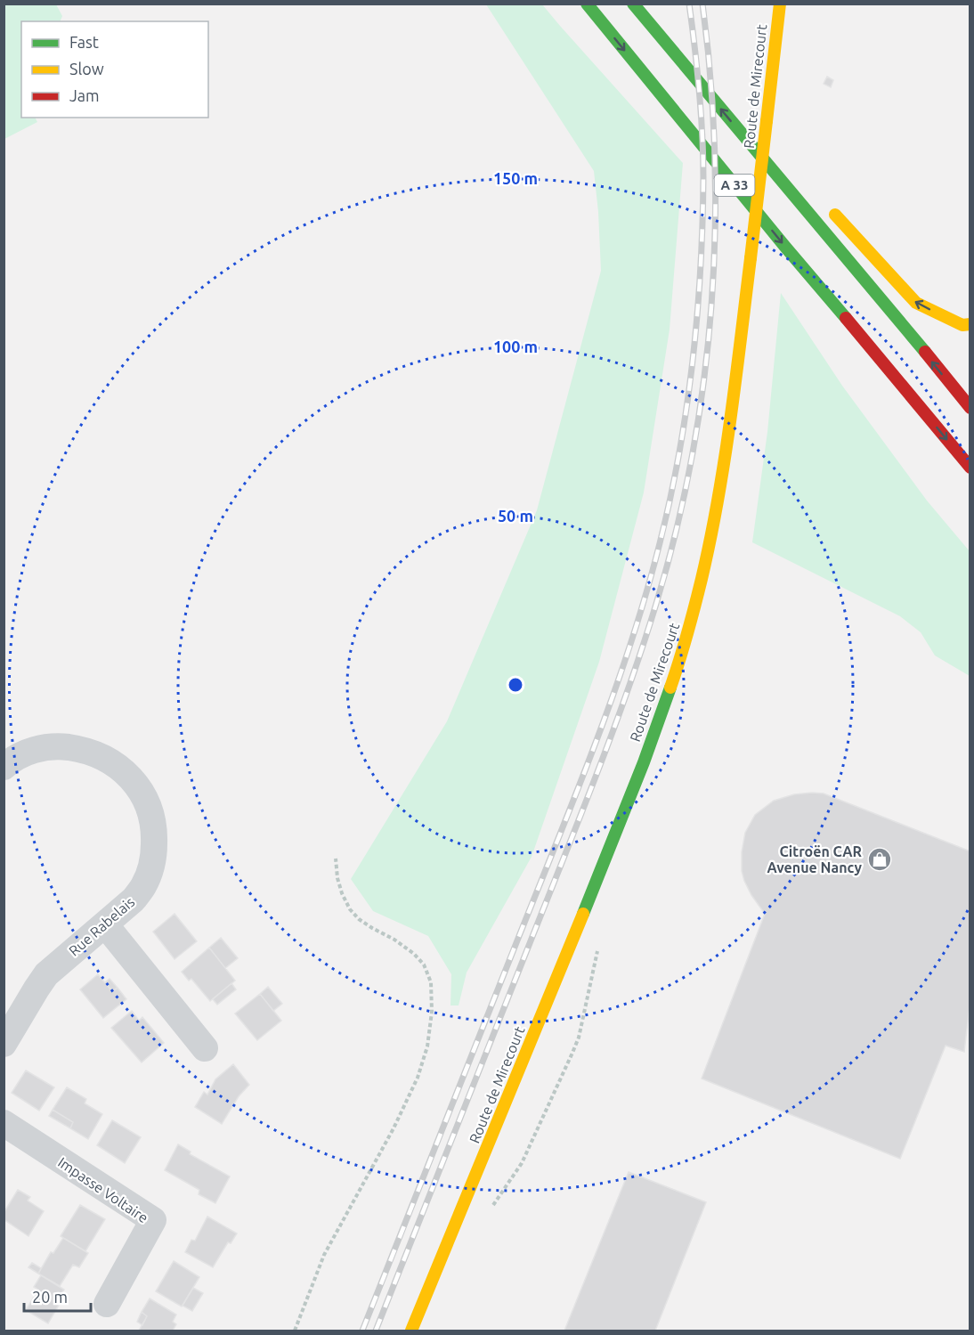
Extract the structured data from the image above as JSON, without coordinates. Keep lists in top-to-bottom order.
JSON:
{
  "streets": {
    "main road": ["Route de Mirecourt", "A 33"],
    "street": ["Rue Rabelais", "Impasse Voltaire"]
  },
  "places": {
    "shop": ["Citroën CAR Avenue Nancy"]
  },
  "legend": ["Fast", "Slow", "Jam"],
  "scale_bar": "20 m",
  "rings": ["150 m", "100 m", "50 m"]
}
